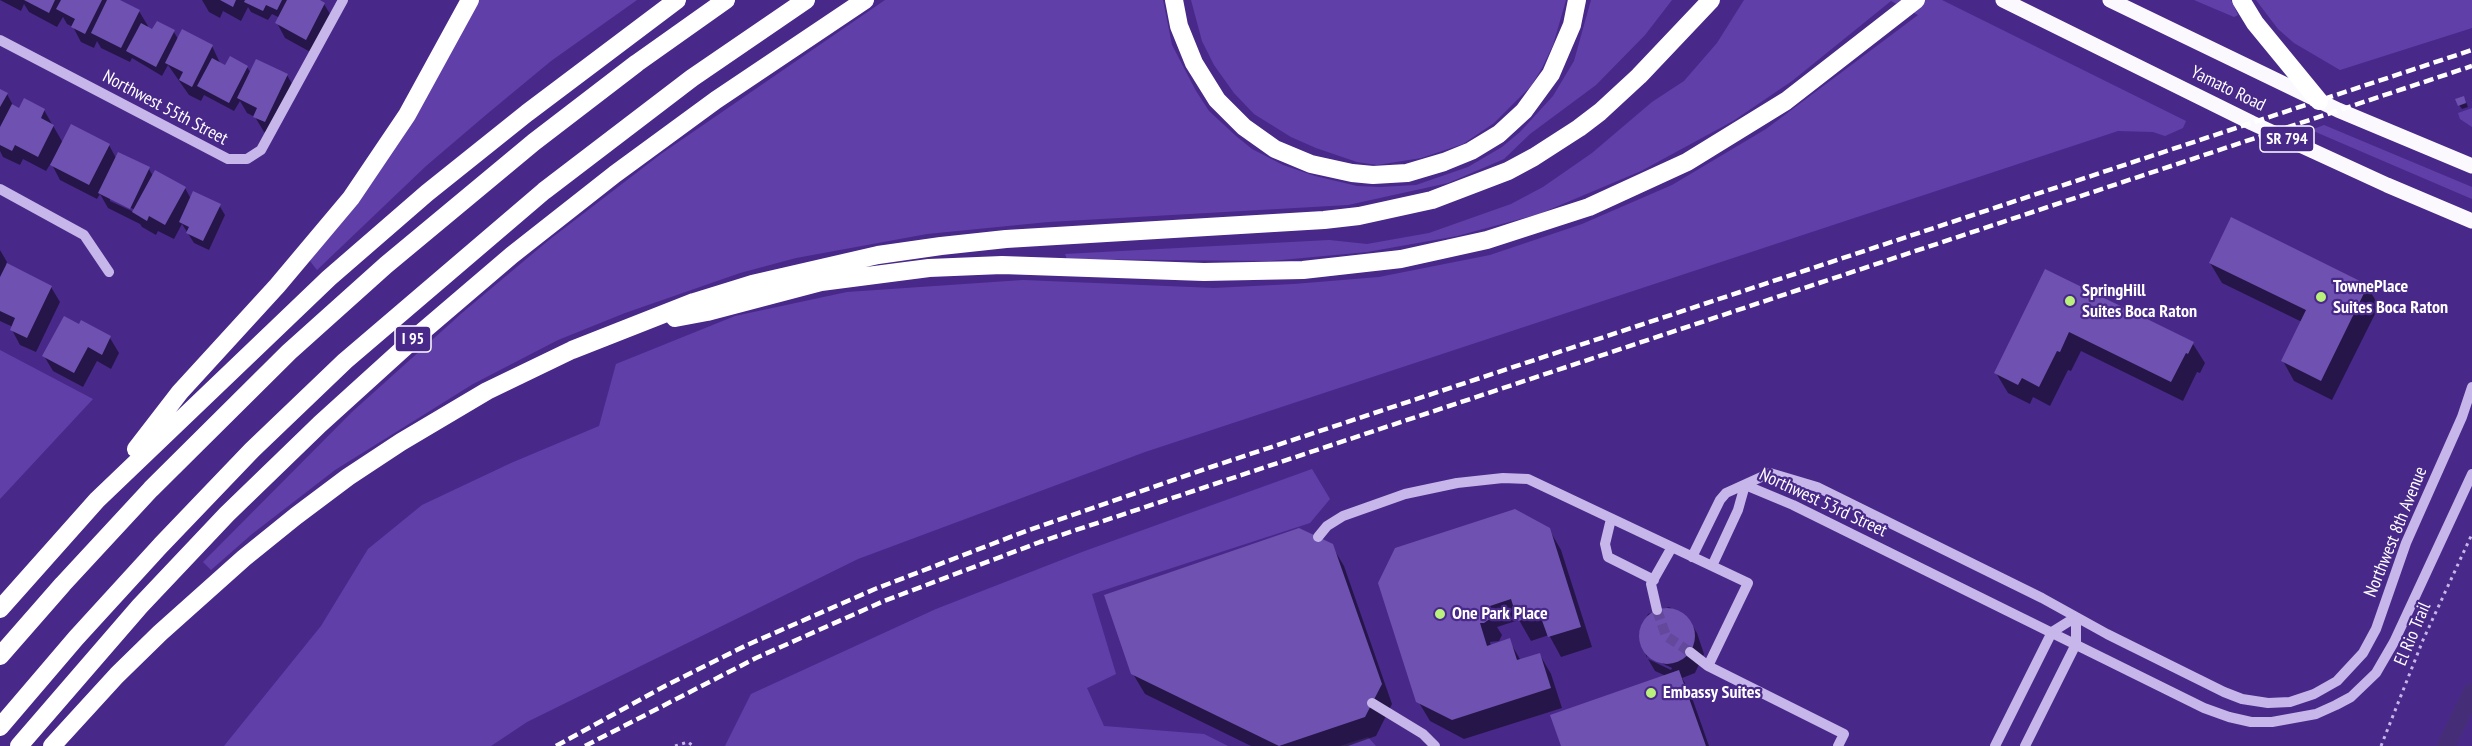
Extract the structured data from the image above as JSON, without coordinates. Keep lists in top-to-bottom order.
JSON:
{
  "streets": {
    "highway": ["I 95"],
    "main road": ["Yamato Road", "SR 794"],
    "street": ["Northwest 55th Street", "Northwest 53rd Street", "Northwest 8th Avenue"],
    "path": ["El Rio Trail"]
  },
  "crossings": [
    ["Northwest 53rd Street", "Northwest 8th Avenue"]
  ],
  "places": [
    "TownePlace Suites Boca Raton",
    "SpringHill Suites Boca Raton",
    "One Park Place",
    "Embassy Suites"
  ]
}
